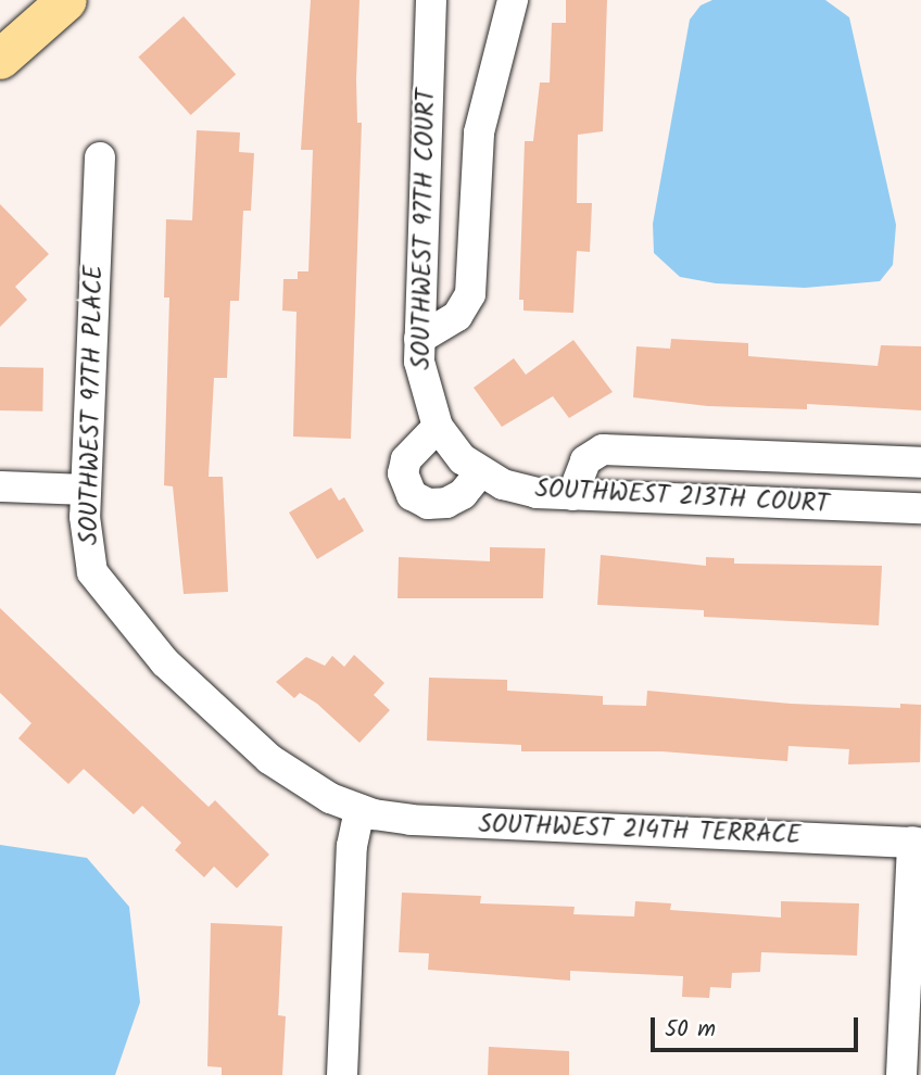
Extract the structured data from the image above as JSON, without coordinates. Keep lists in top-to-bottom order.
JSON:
{
  "streets": {
    "street": [
      "SOUTHWEST 97TH COURT",
      "SOUTHWEST 97TH PLACE",
      "SOUTHWEST 213TH COURT",
      "SOUTHWEST 214TH TERRACE"
    ]
  },
  "crossings": [
    ["SOUTHWEST 97TH COURT", "SOUTHWEST 213TH COURT"],
    ["SOUTHWEST 97TH PLACE", "SOUTHWEST 214TH TERRACE"]
  ],
  "scale_bar": "50 m"
}
